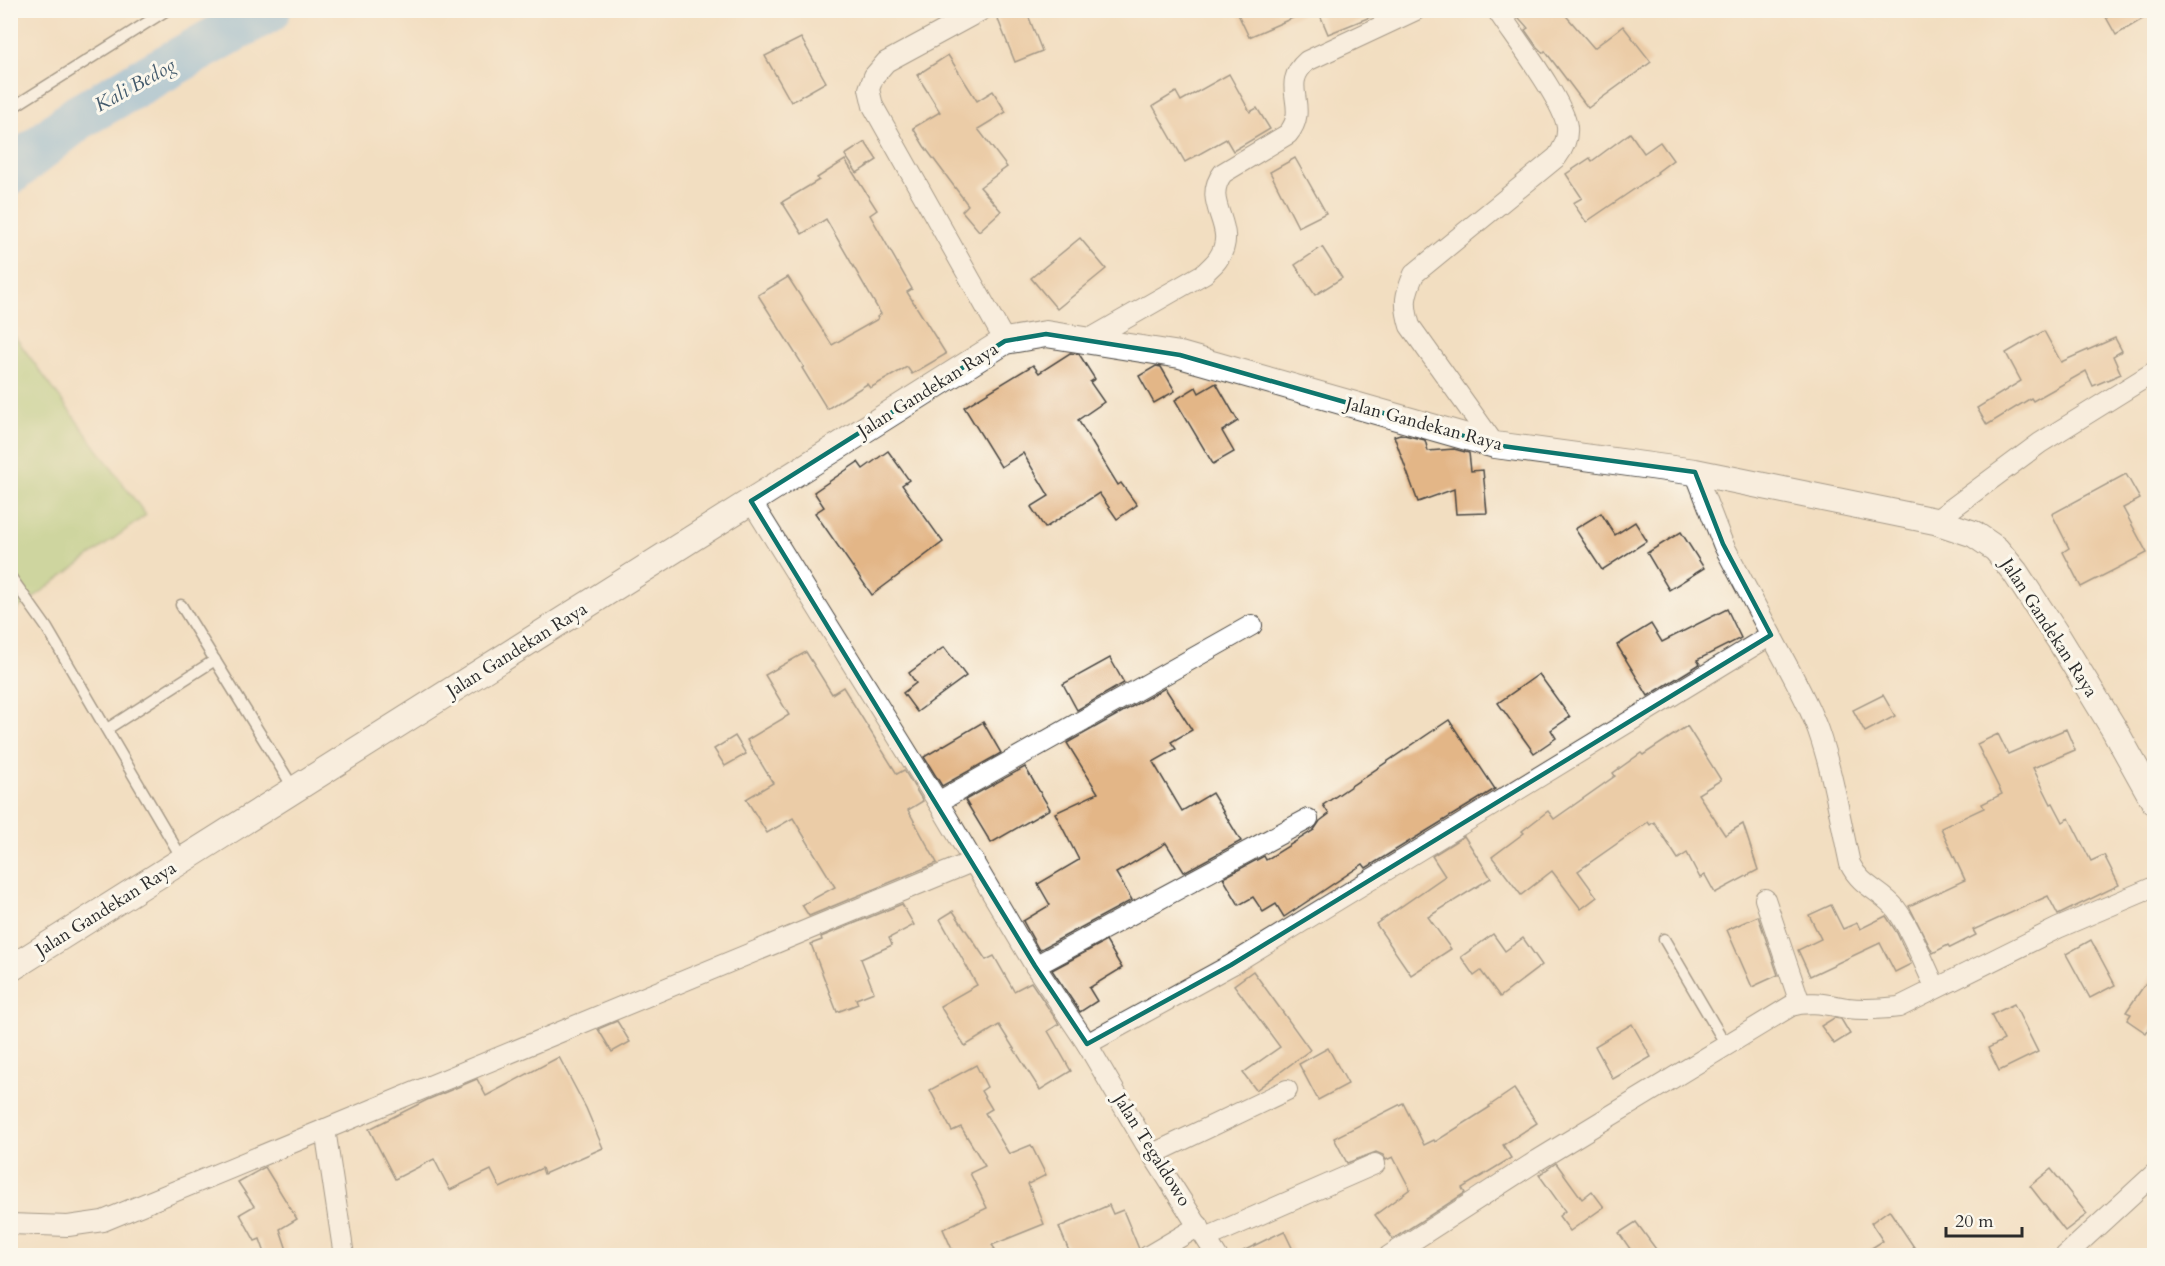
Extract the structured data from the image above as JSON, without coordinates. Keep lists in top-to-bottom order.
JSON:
{
  "streets": {
    "street": ["Jalan Gandekan Raya", "Jalan Tegaldowo"]
  },
  "crossings": [
    ["Jalan Gandekan Raya", "Jalan Tegaldowo"]
  ],
  "water": ["Kali Bedog"],
  "scale_bar": "20 m"
}
